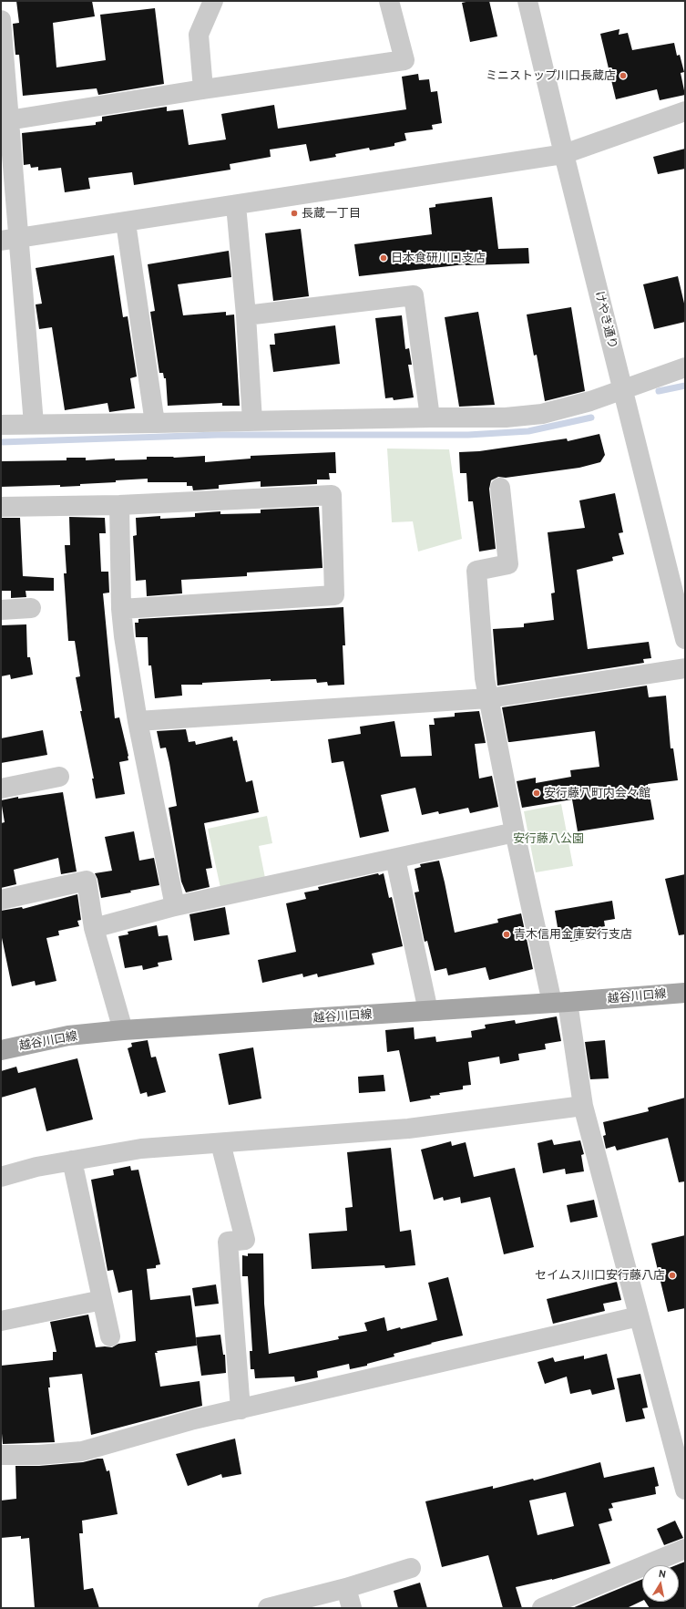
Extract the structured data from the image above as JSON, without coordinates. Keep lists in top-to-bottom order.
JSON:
{
  "streets": {
    "main road": ["越谷川口線"],
    "street": ["けやき通り"]
  },
  "parks": ["安行藤八公園"],
  "places": [
    "ミニストップ川口長蔵店",
    "長蔵一丁目",
    "日本食研川口支店",
    "安行藤八町内会々館",
    "青木信用金庫安行支店",
    "セイムス川口安行藤八店"
  ],
  "north": "top"
}
